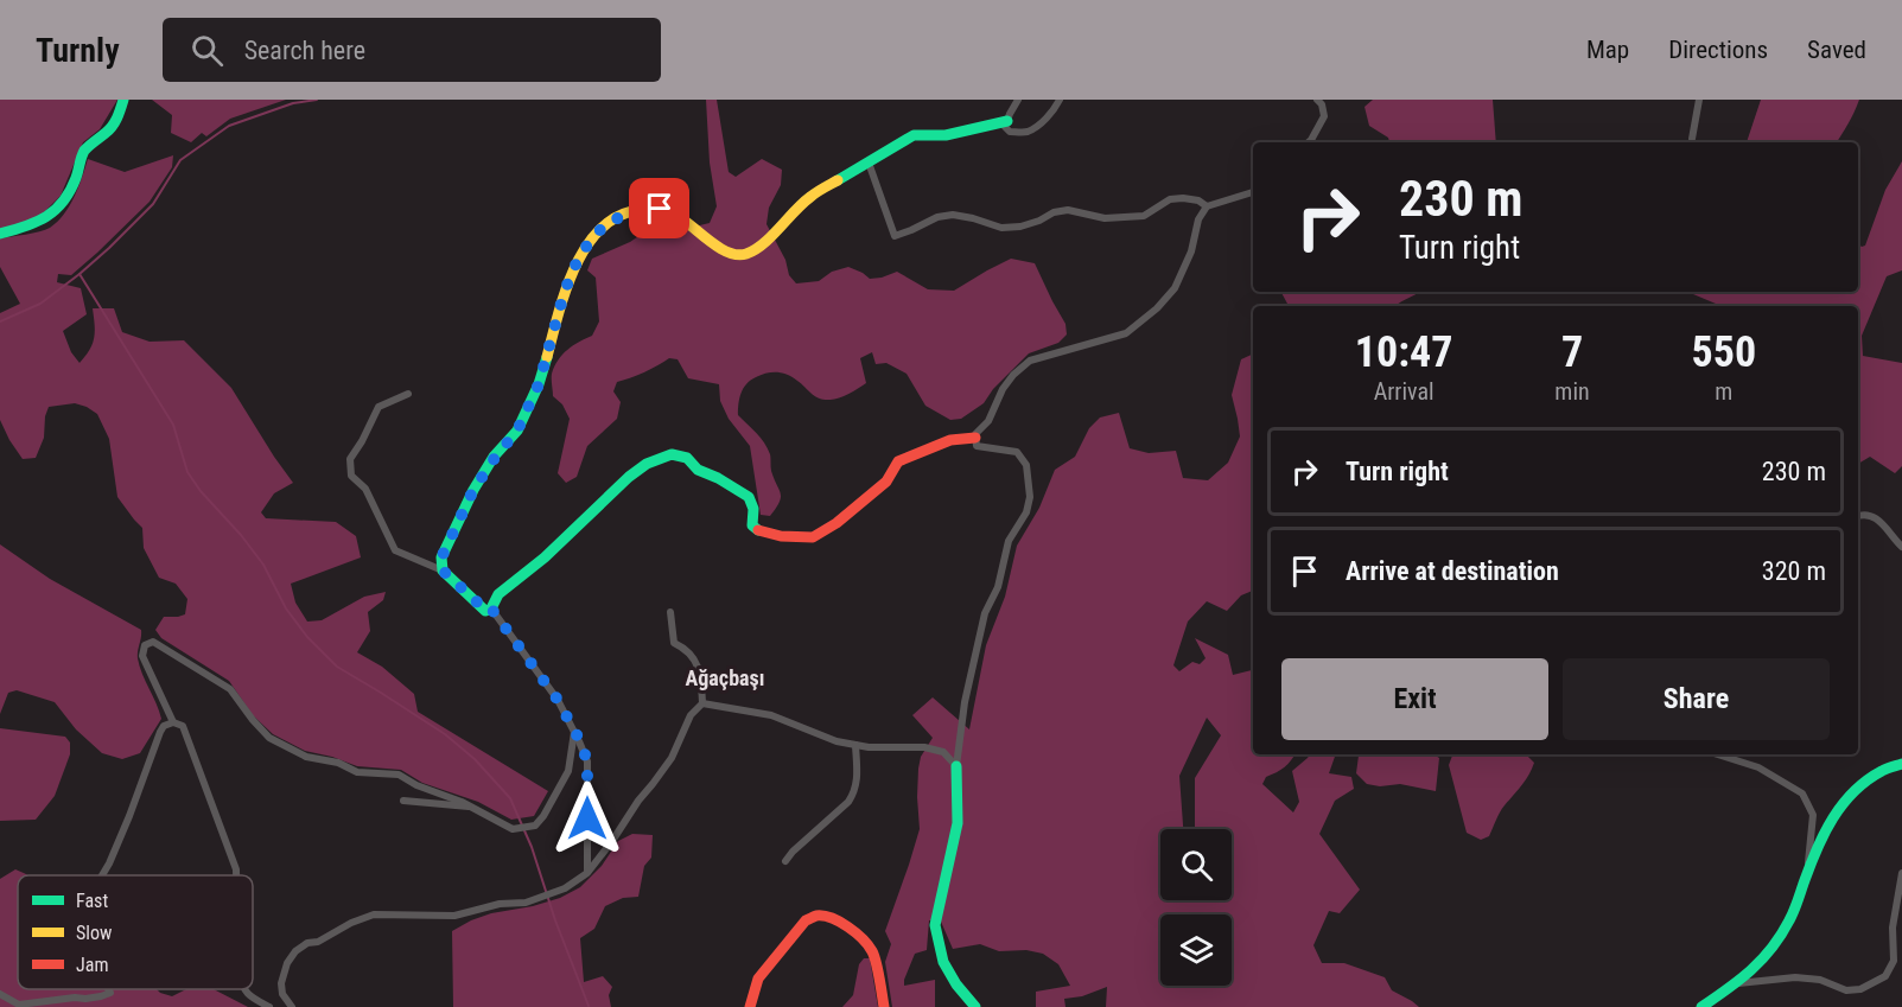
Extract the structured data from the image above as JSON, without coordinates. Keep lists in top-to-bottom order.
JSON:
{
  "districts": ["Ağaçbaşı"],
  "legend": ["Fast", "Slow", "Jam"],
  "page": {
    "header": "Turnly",
    "search": "Search here",
    "nav": ["Map", "Directions", "Saved"],
    "turn": ["230 m", "Turn right"],
    "eta": [
      "10:47",
      "Arrival",
      "7",
      "min",
      "550",
      "m"
    ],
    "list": [
      {
        "name": "Turn right",
        "value": "230 m"
      },
      {
        "name": "Arrive at destination",
        "value": "320 m"
      }
    ],
    "buttons": ["Exit", "Share"]
  }
}
